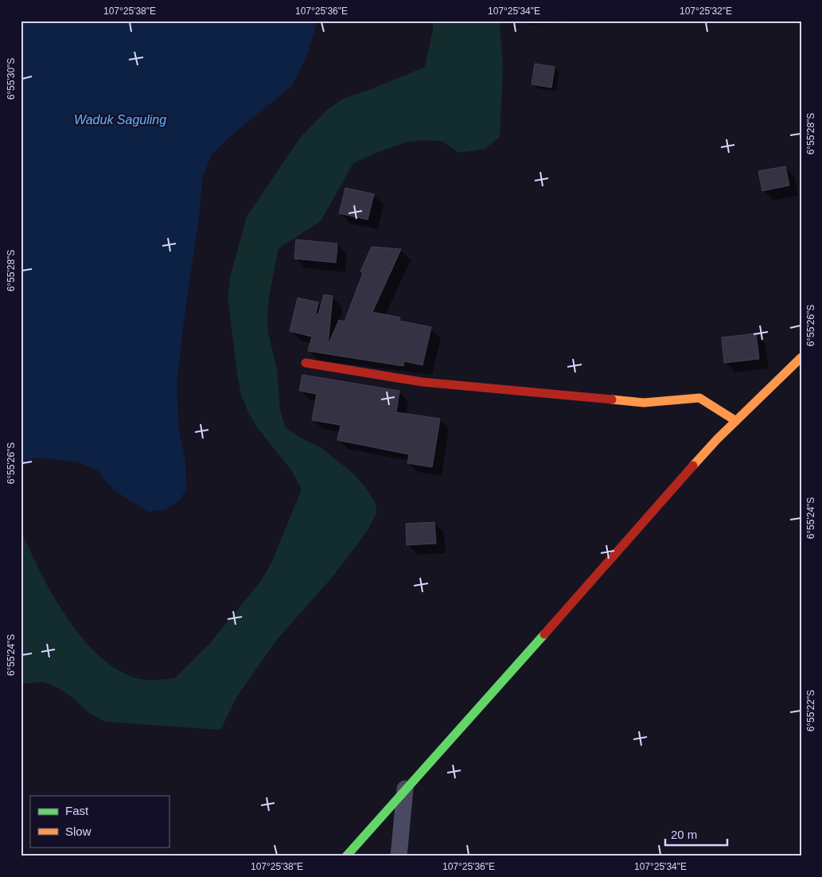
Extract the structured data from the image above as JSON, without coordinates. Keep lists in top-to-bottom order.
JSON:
{
  "water": ["Waduk Saguling"],
  "legend": ["Fast", "Slow"],
  "scale_bar": "20 m",
  "coordinates": [
    "107°25'38\"E",
    "107°25'36\"E",
    "107°25'34\"E",
    "107°25'32\"E",
    "6°55'30\"S",
    "6°55'28\"S",
    "6°55'26\"S",
    "6°55'24\"S",
    "6°55'22\"S"
  ]
}
